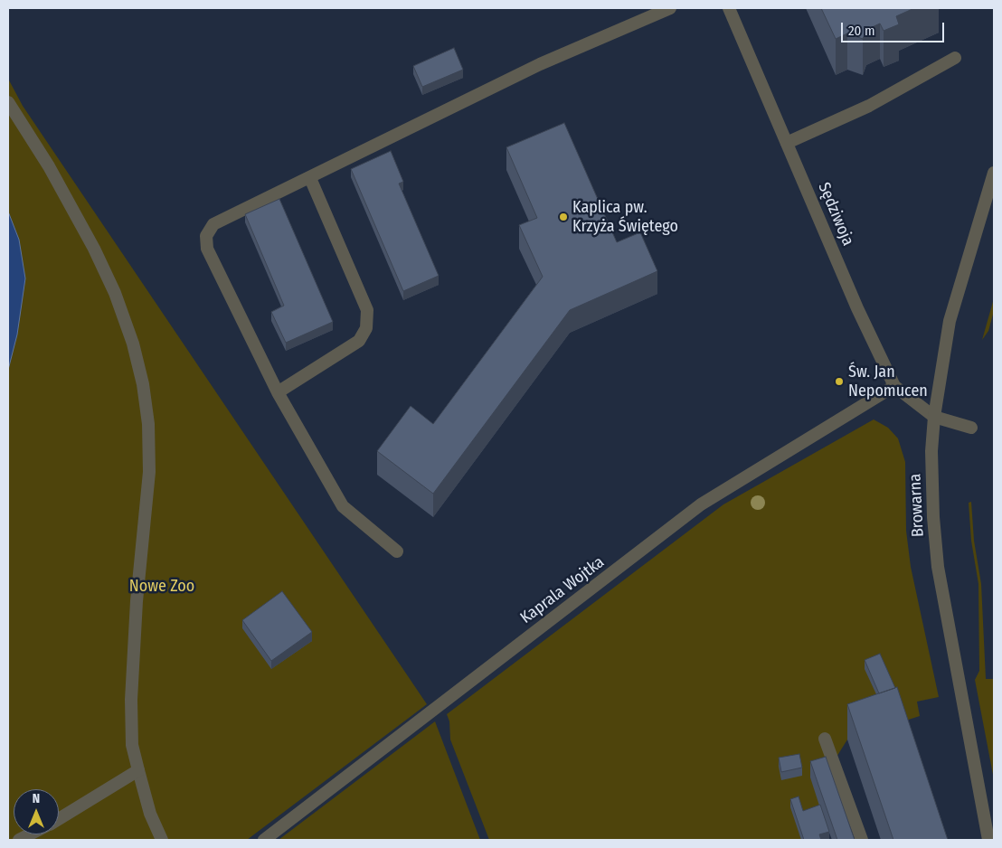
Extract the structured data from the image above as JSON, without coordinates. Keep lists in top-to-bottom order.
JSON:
{
  "streets": {
    "street": ["Sędziwoja", "Browarna", "Kaprala Wojtka"]
  },
  "crossings": [
    ["Sędziwoja", "Browarna"],
    ["Sędziwoja", "Kaprala Wojtka"]
  ],
  "parks": ["Nowe Zoo"],
  "places": ["Kaplica pw. Krzyża Świętego", "Św. Jan Nepomucen"],
  "scale_bar": "20 m",
  "north": "top"
}
